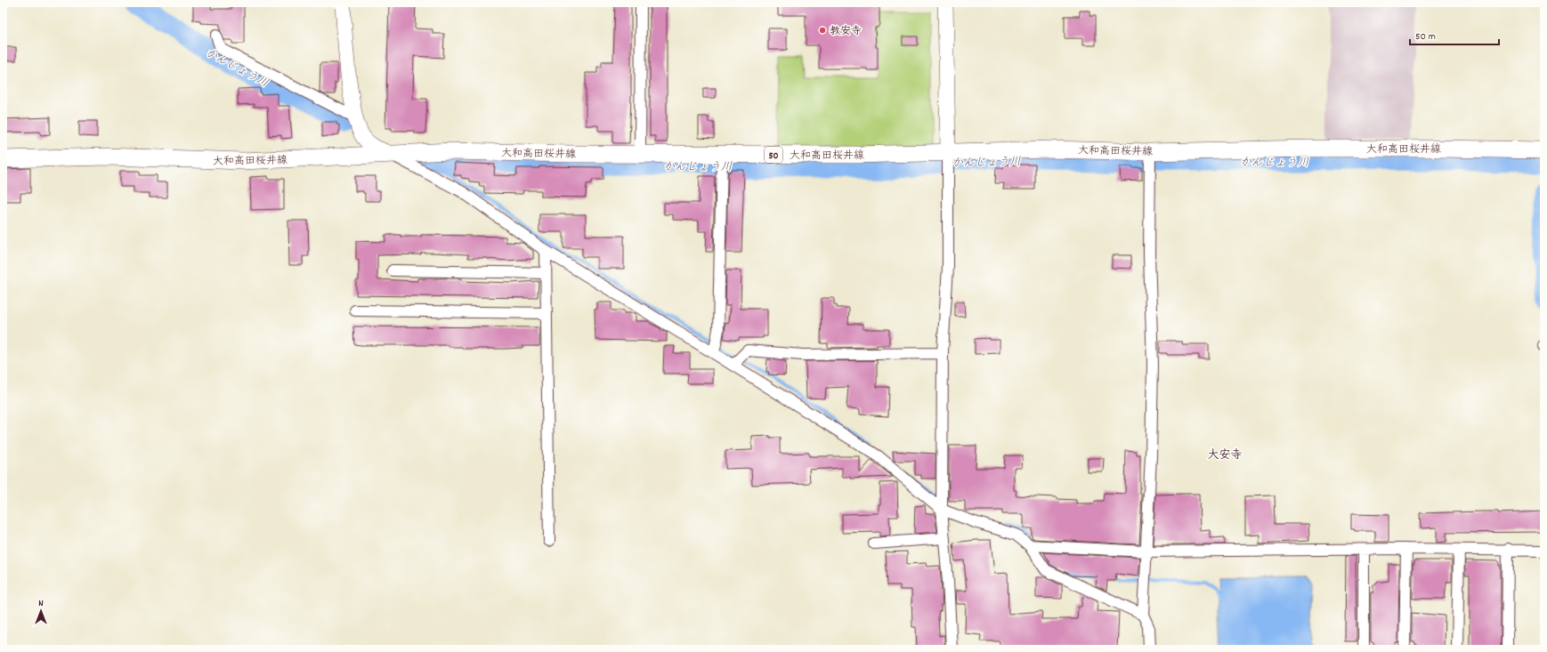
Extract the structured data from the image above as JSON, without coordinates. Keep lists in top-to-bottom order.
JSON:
{
  "streets": {
    "main road": ["大和高田桜井線", "50"]
  },
  "districts": ["大安寺"],
  "water": ["かんじょう川"],
  "places": ["教安寺"],
  "scale_bar": "50 m",
  "north": "top"
}
